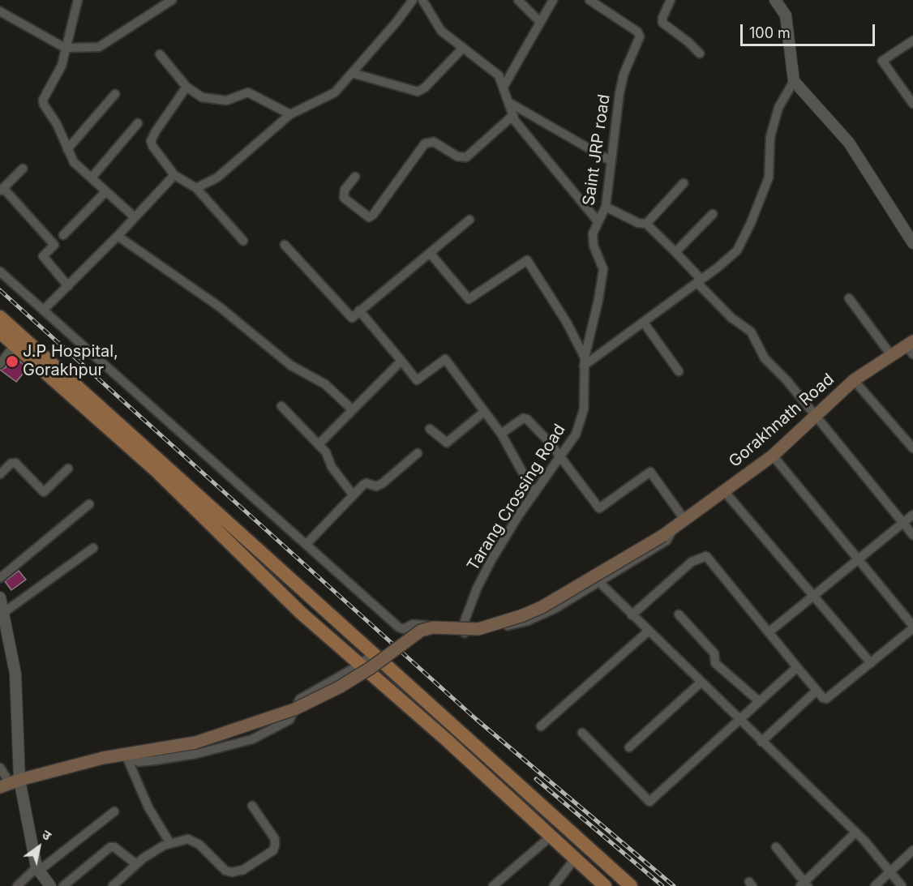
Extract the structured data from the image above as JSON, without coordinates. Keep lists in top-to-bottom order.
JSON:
{
  "streets": {
    "main road": ["Gorakhnath Road"],
    "street": ["Saint JRP road", "Tarang Crossing Road"]
  },
  "crossings": [
    ["Saint JRP road", "Tarang Crossing Road"]
  ],
  "places": ["J.P Hospital, Gorakhpur"],
  "scale_bar": "100 m",
  "north": "top right"
}
